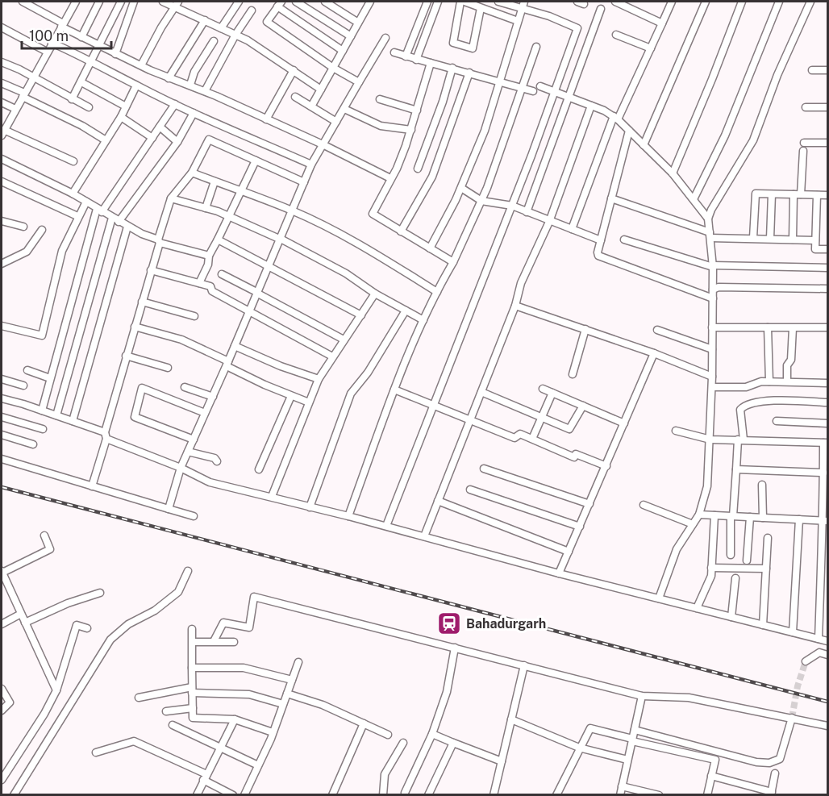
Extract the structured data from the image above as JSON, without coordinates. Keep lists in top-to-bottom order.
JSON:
{
  "places": {
    "station": ["Bahadurgarh"]
  },
  "scale_bar": "100 m"
}
